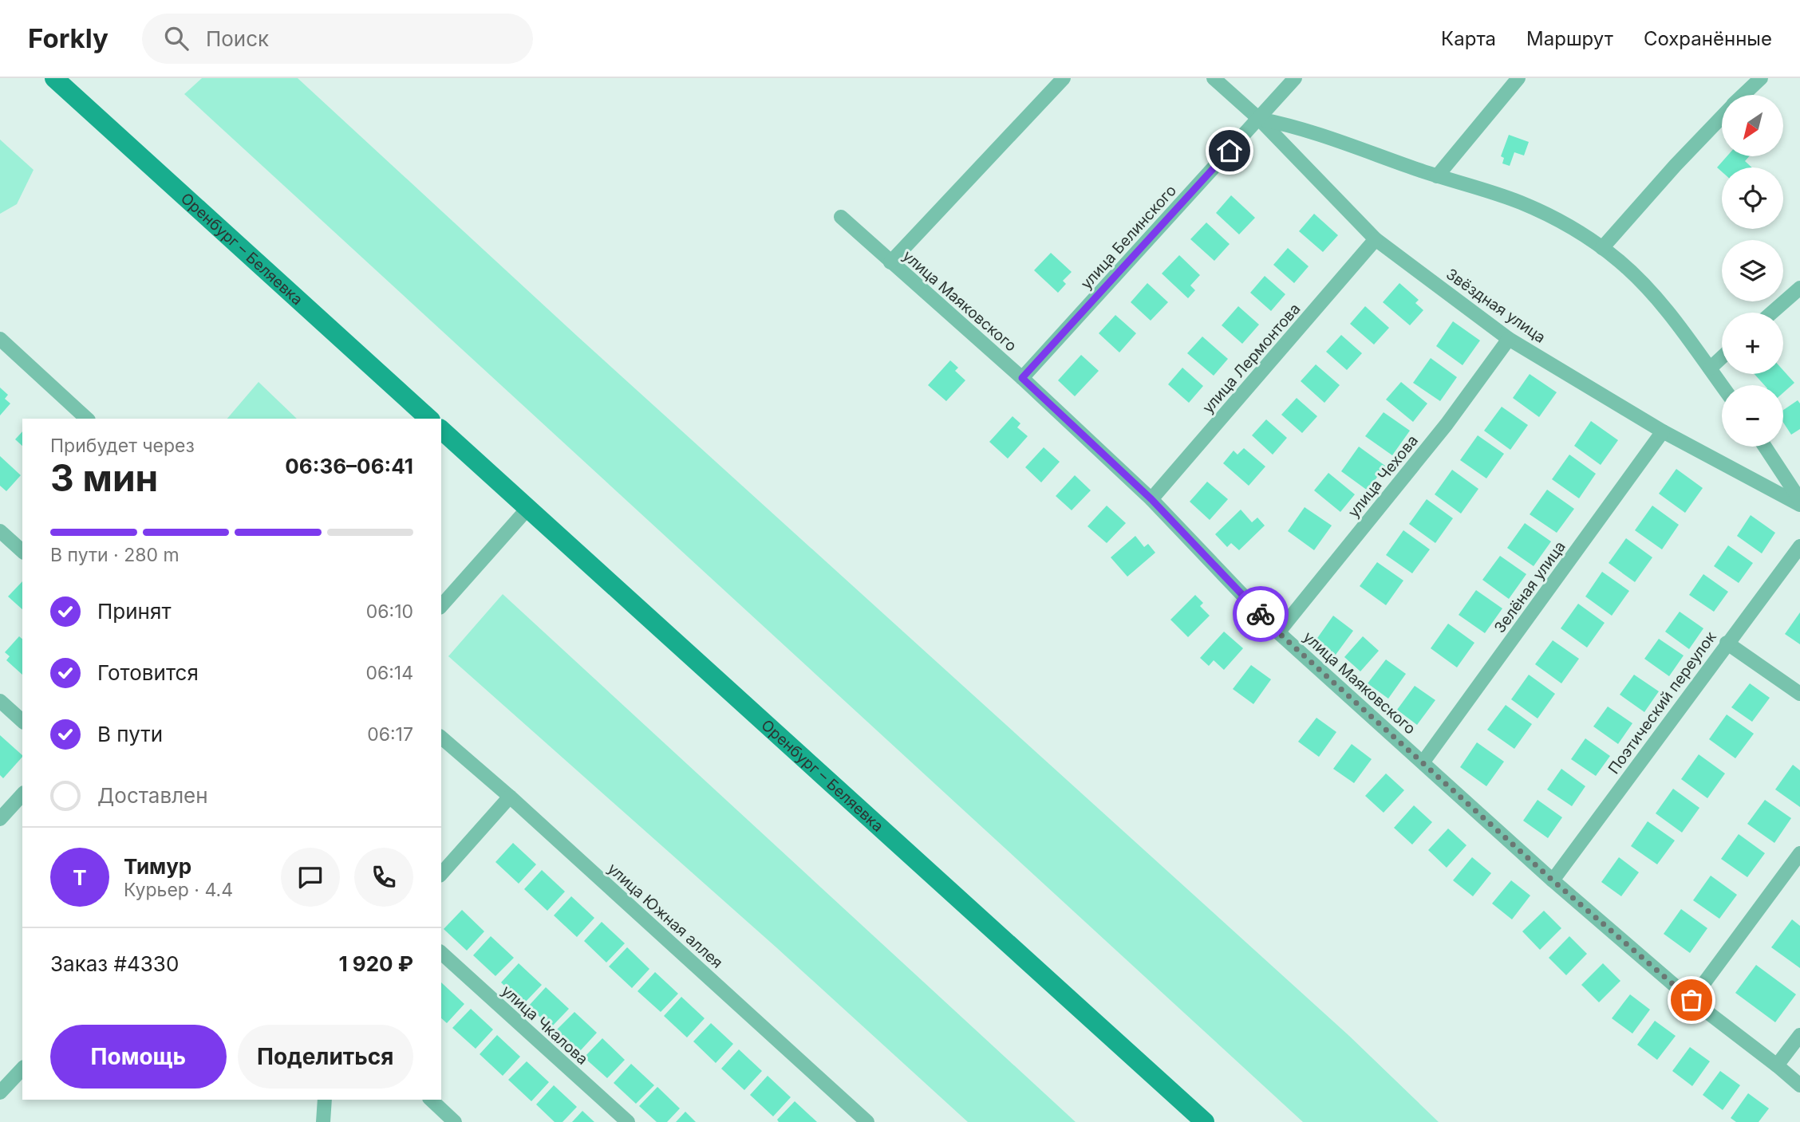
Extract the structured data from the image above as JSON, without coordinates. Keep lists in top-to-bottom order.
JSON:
{
  "streets": {
    "main road": ["Оренбург – Беляевка"],
    "street": [
      "улица Белинского",
      "улица Маяковского",
      "Звёздная улица",
      "улица Лермонтова",
      "улица Чехова",
      "Зелёная улица",
      "Поэтический переулок",
      "улица Южная аллея",
      "улица Чкалова"
    ]
  },
  "crossings": [
    ["улица Белинского", "улица Маяковского"],
    ["улица Белинского", "Звёздная улица"],
    ["улица Маяковского", "улица Лермонтова"],
    ["улица Маяковского", "улица Чехова"],
    ["улица Маяковского", "Зелёная улица"],
    ["улица Маяковского", "Поэтический переулок"],
    ["Звёздная улица", "улица Лермонтова"],
    ["Звёздная улица", "улица Чехова"],
    ["Звёздная улица", "Зелёная улица"]
  ],
  "north": "bottom left",
  "page": {
    "header": "Forkly",
    "search": "Поиск",
    "nav": ["Карта", "Маршрут", "Сохранённые"],
    "map_buttons": ["+", "−"],
    "heading": ["3 мин", "Прибудет через", "06:36–06:41"],
    "panel": [
      "Тимур",
      "Курьер · 4.4",
      "Заказ #4330",
      "1 920 ₽"
    ],
    "bar": "В пути · 280 m",
    "list": [
      ["Принят", "06:10"],
      ["Готовится", "06:14"],
      ["В пути", "06:17"],
      "Доставлен"
    ],
    "round": "Т",
    "buttons": ["Помощь", "Поделиться"]
  }
}
